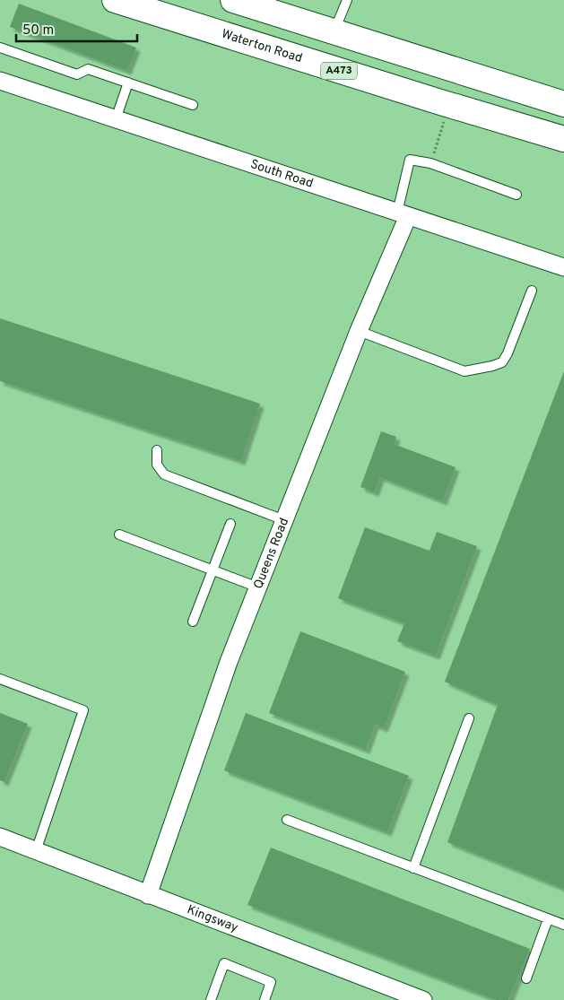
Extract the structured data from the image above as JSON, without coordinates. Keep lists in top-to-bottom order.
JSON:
{
  "streets": {
    "main road": ["Waterton Road", "A473"],
    "street": ["South Road", "Queens Road", "Kingsway"]
  },
  "crossings": [
    ["South Road", "Queens Road"],
    ["Queens Road", "Kingsway"]
  ],
  "scale_bar": "50 m"
}
